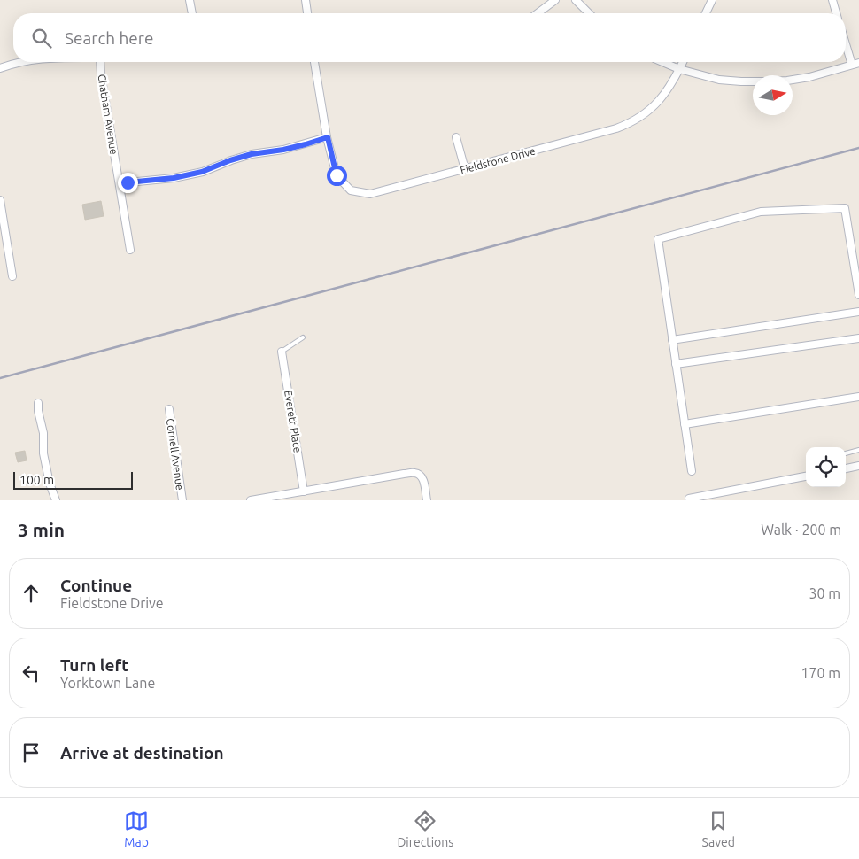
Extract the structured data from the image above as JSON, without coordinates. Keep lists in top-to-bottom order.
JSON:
{
  "streets": {
    "street": [
      "Chatham Avenue",
      "Fieldstone Drive",
      "Everett Place",
      "Cornell Avenue"
    ]
  },
  "scale_bar": "100 m",
  "north": "right",
  "page": {
    "search": "Search here",
    "scale": "100 m",
    "heading": ["3 min", "Walk · 200 m"],
    "list": [
      ["Continue", "Fieldstone Drive", "30 m"],
      ["Turn left", "Yorktown Lane", "170 m"],
      "Arrive at destination"
    ],
    "nav": ["Map", "Directions", "Saved"]
  }
}
